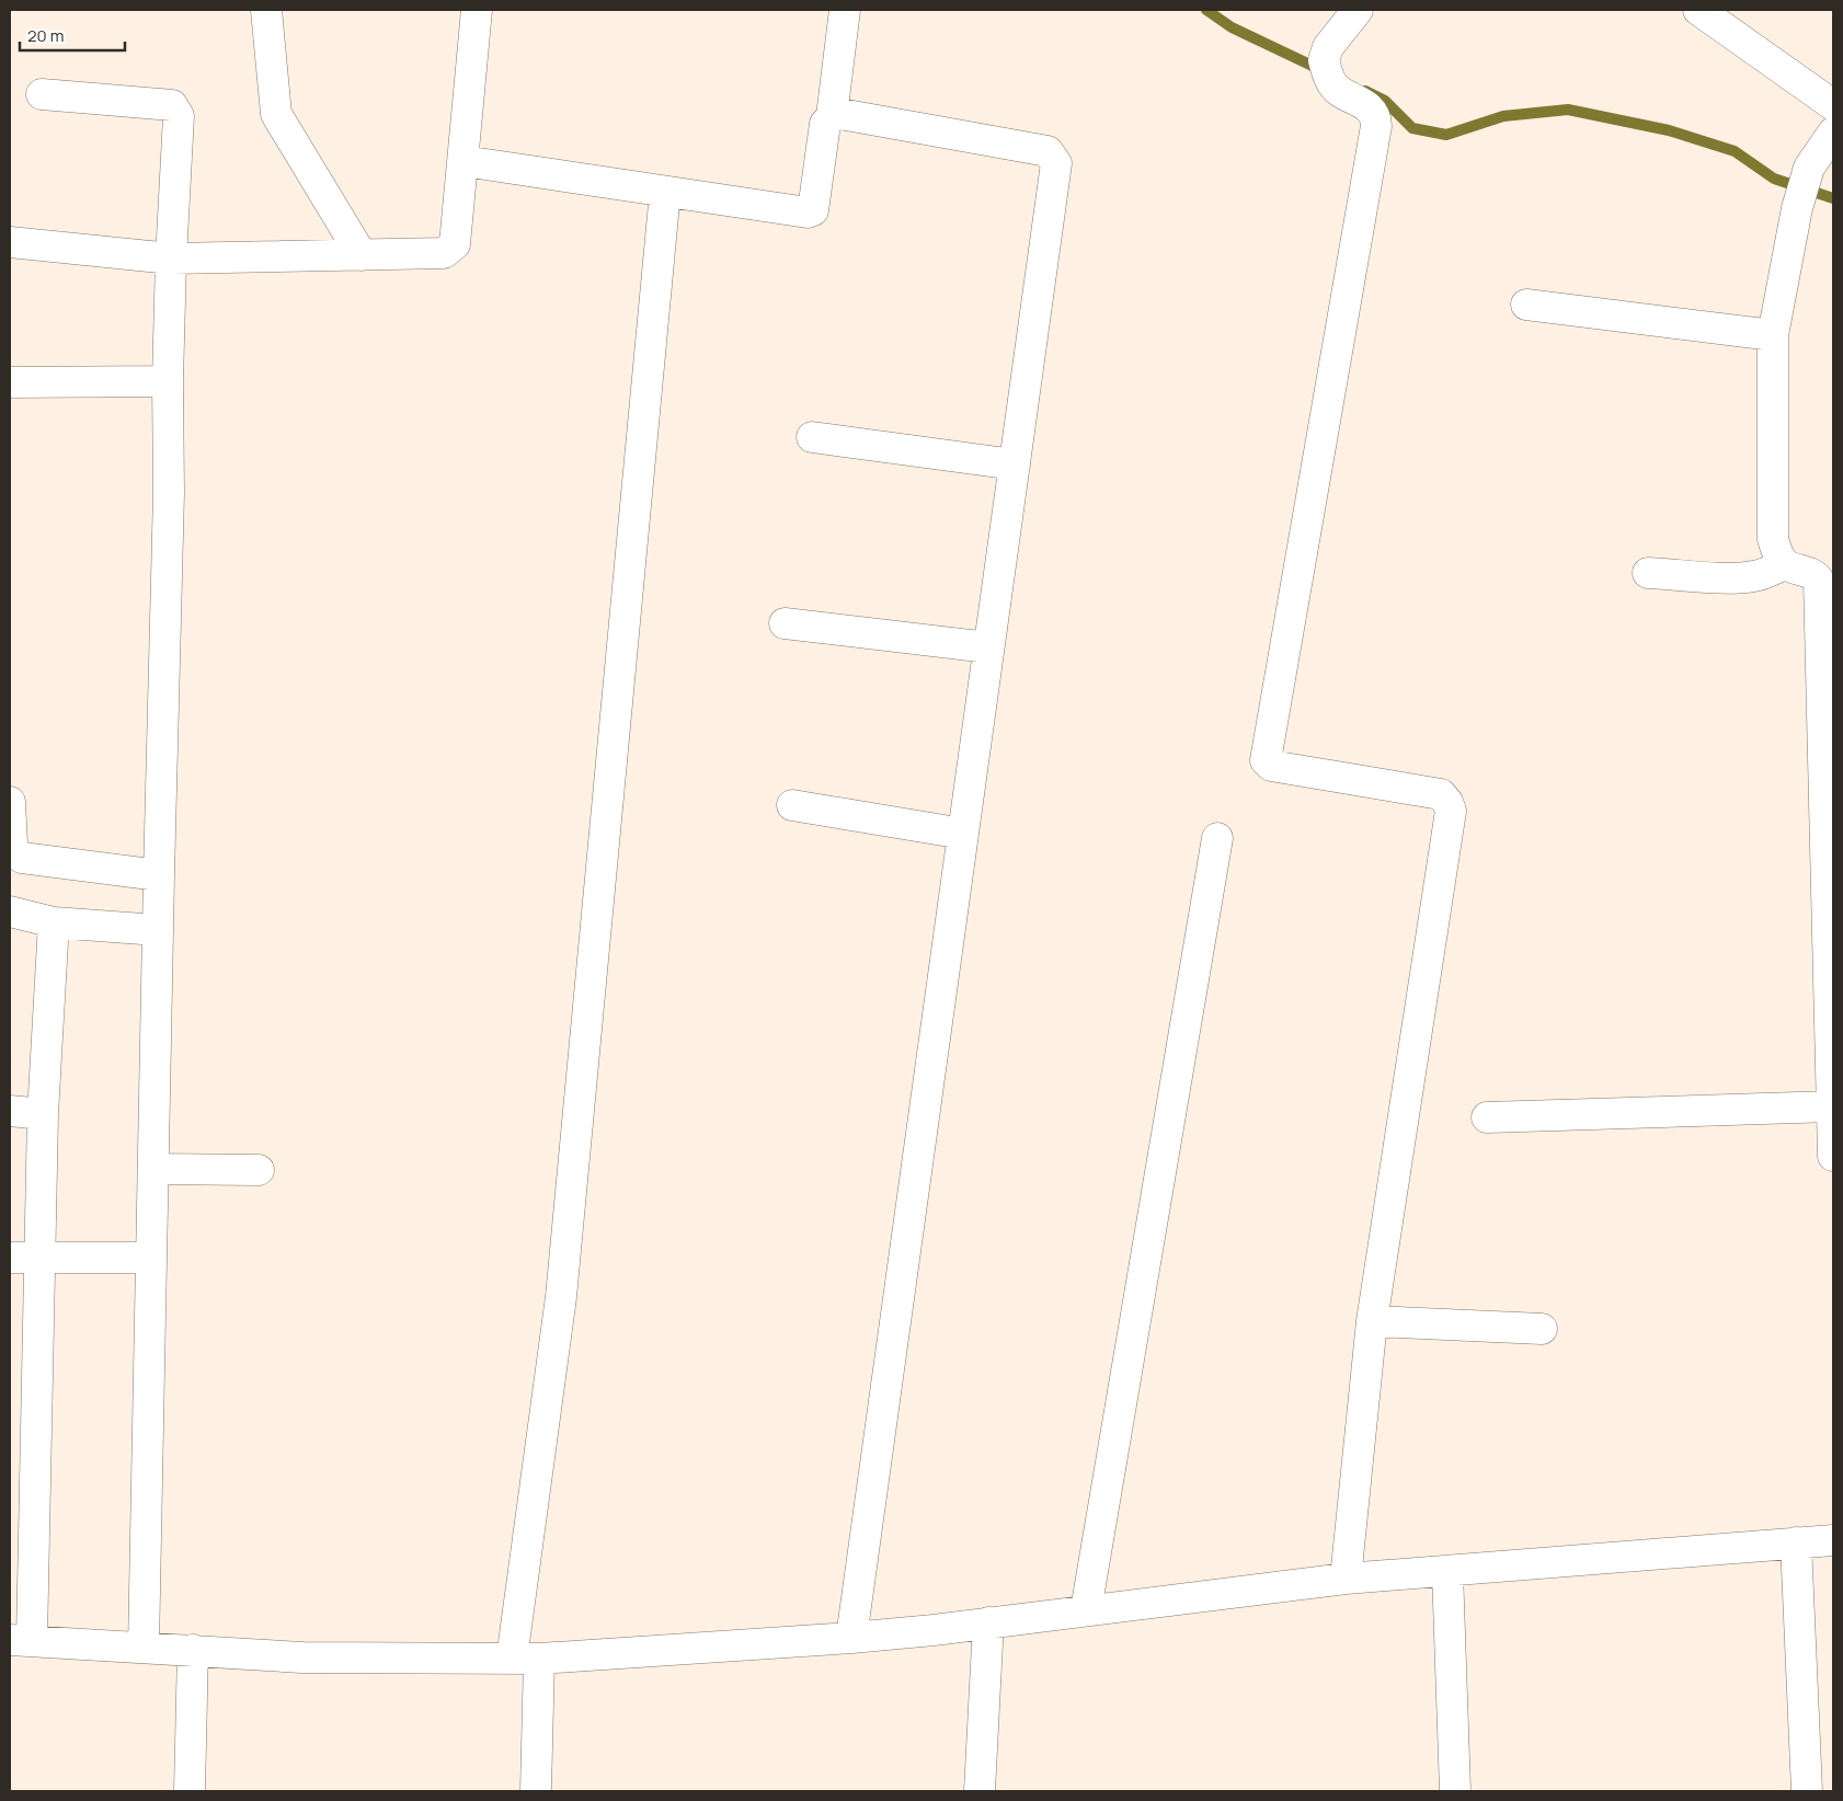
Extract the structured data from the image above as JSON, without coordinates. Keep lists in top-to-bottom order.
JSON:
{
  "scale_bar": "20 m"
}
